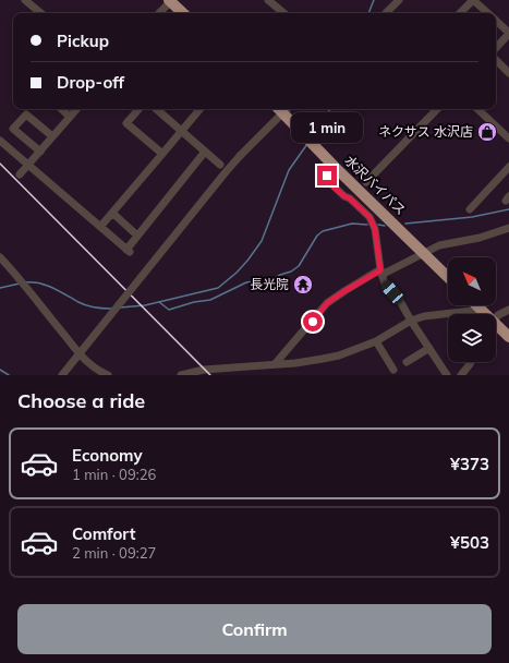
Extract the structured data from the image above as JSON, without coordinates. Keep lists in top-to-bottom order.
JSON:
{
  "streets": {
    "highway": ["水沢バイパス"]
  },
  "places": {
    "shop": ["ネクサス 水沢店"],
    "temple": ["長光院"]
  },
  "north": "top left",
  "page": {
    "banner": ["Pickup", "Drop-off"],
    "bubble": "1 min",
    "heading": "Choose a ride",
    "list": [
      {
        "name": "Economy",
        "note": "1 min · 09:26",
        "value": "¥373"
      },
      {
        "name": "Comfort",
        "note": "2 min · 09:27",
        "value": "¥503"
      }
    ],
    "buttons": "Confirm"
  }
}
